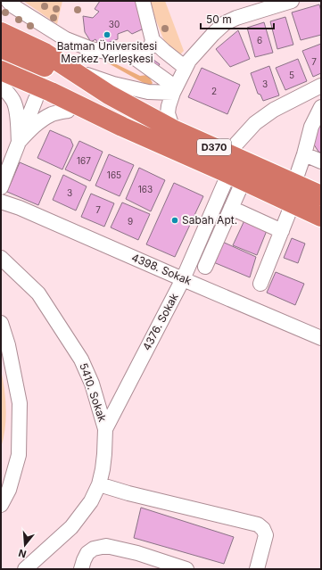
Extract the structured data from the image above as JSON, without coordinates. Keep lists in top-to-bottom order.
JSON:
{
  "streets": {
    "highway": ["D370"],
    "street": ["4398. Sokak", "4376. Sokak", "5410. Sokak"]
  },
  "crossings": [
    ["D370", "4376. Sokak"],
    ["4398. Sokak", "4376. Sokak"],
    ["4376. Sokak", "5410. Sokak"]
  ],
  "places": ["Batman Üniversitesi Merkez Yerleşkesi", "Sabah Apt."],
  "house_numbers": [
    "30",
    "6",
    "7",
    "5",
    "3",
    "2",
    "167",
    "165",
    "163",
    "3",
    "7",
    "9"
  ],
  "scale_bar": "50 m",
  "north": "bottom"
}
